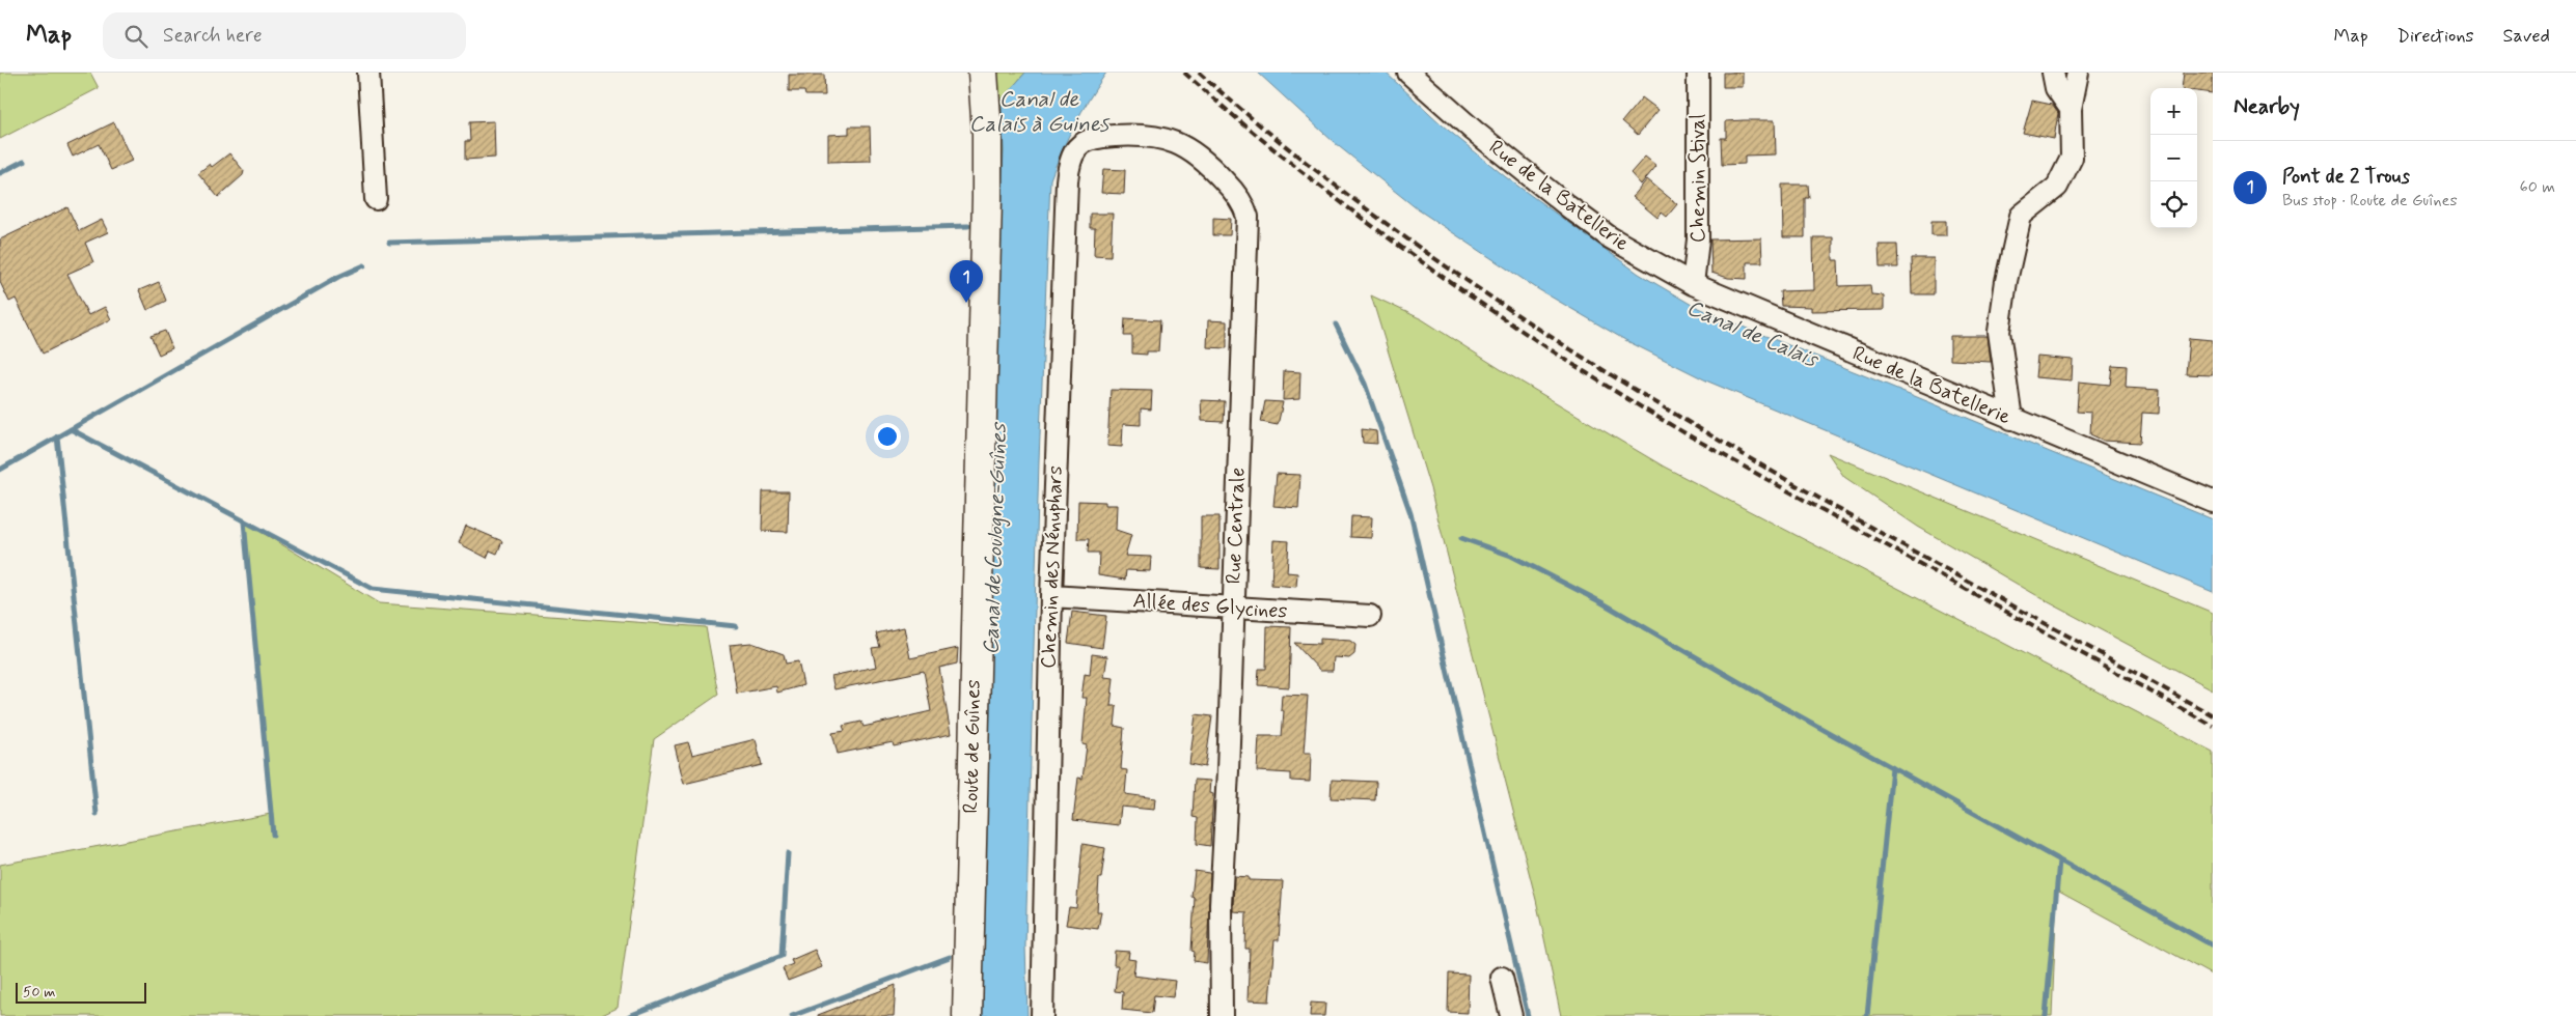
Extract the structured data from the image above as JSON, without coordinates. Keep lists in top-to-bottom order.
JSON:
{
  "streets": {
    "main road": ["Route de Guînes"],
    "street": [
      "Chemin Stival",
      "Rue de la Batellerie",
      "Rue Centrale",
      "Chemin des Nénuphars",
      "Allée des Glycines"
    ]
  },
  "crossings": [
    ["Chemin Stival", "Rue de la Batellerie"],
    ["Rue Centrale", "Chemin des Nénuphars"],
    ["Rue Centrale", "Allée des Glycines"],
    ["Chemin des Nénuphars", "Allée des Glycines"]
  ],
  "water": ["Canal de Calais à Guines", "Canal de Calais", "Canal de Coulogne-Guînes"],
  "scale_bar": "50 m",
  "page": {
    "header": "Map",
    "search": "Search here",
    "nav": ["Map", "Directions", "Saved"],
    "heading": "Nearby",
    "map_buttons": ["+", "−"],
    "list": [
      {
        "mark": "1",
        "name": "Pont de 2 Trous",
        "note": "Bus stop · Route de Guînes",
        "value": "60 m"
      }
    ],
    "pins": "1",
    "scale": "50 m"
  }
}
